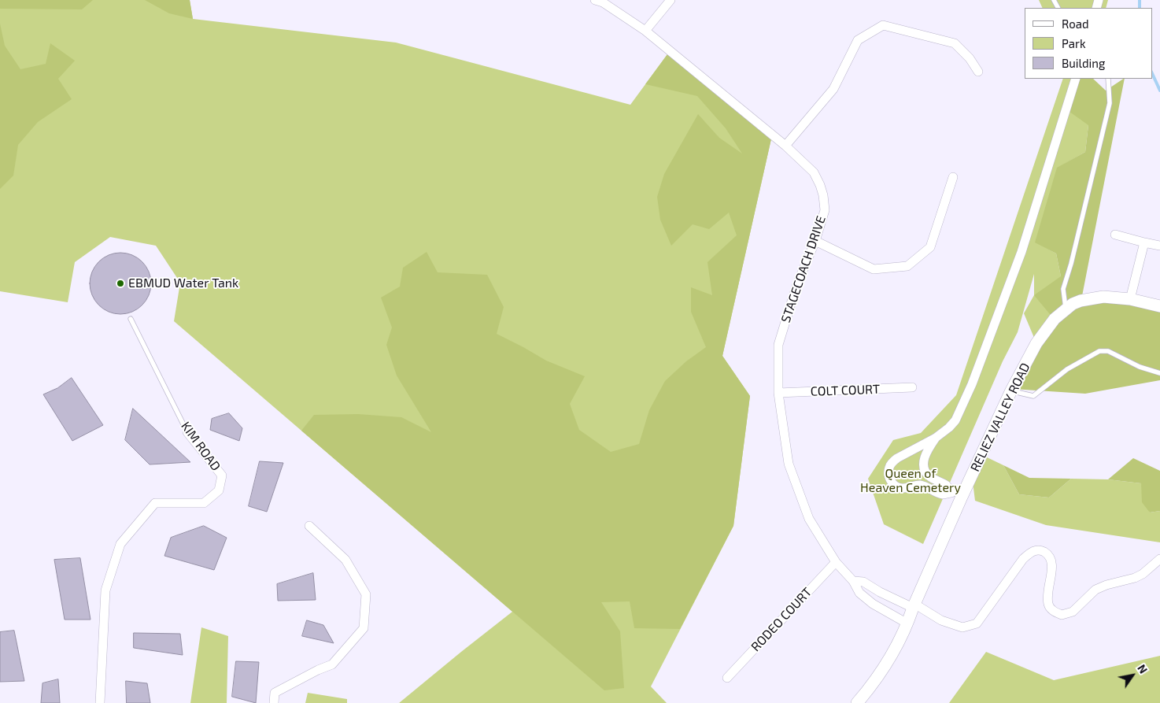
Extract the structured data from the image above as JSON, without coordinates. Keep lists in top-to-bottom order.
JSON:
{
  "streets": {
    "main road": ["RELIEZ VALLEY ROAD"],
    "street": [
      "STAGECOACH DRIVE",
      "COLT COURT",
      "KIM ROAD",
      "RODEO COURT"
    ]
  },
  "crossings": [
    ["STAGECOACH DRIVE", "COLT COURT"],
    ["STAGECOACH DRIVE", "RELIEZ VALLEY ROAD"],
    ["STAGECOACH DRIVE", "RODEO COURT"]
  ],
  "parks": ["Queen of Heaven Cemetery"],
  "places": ["EBMUD Water Tank"],
  "legend": ["Road", "Park", "Building"],
  "north": "top right"
}
